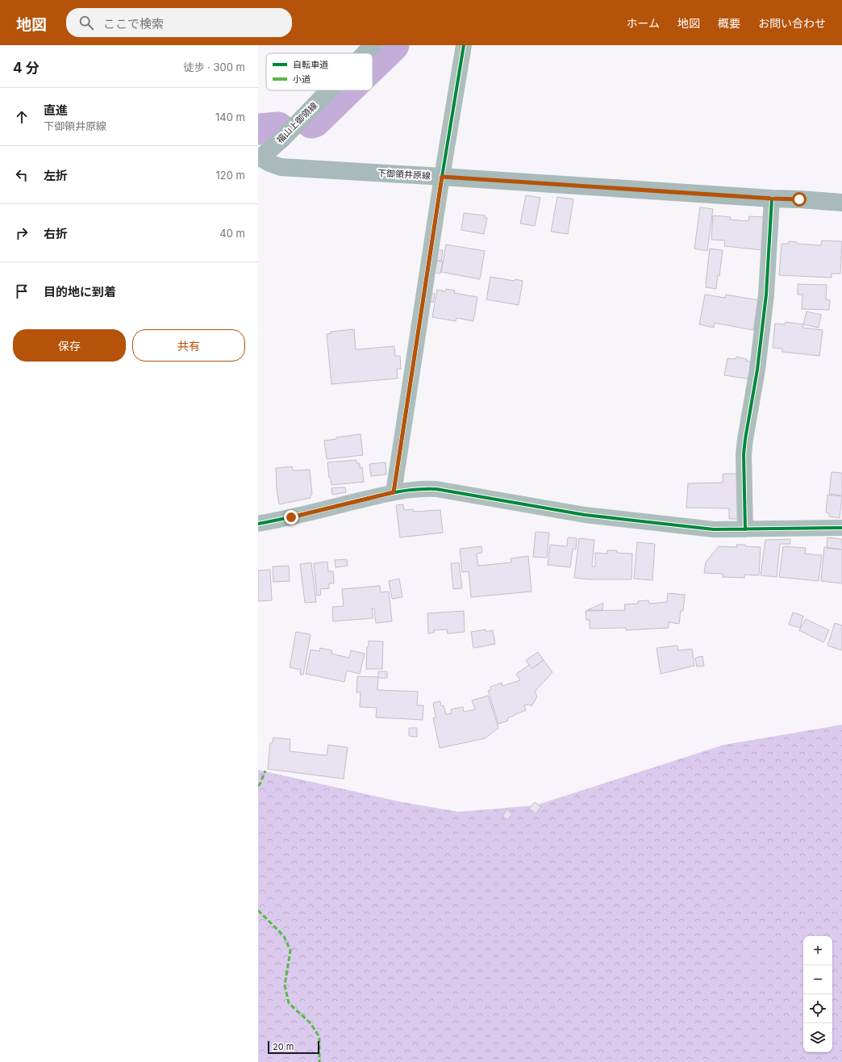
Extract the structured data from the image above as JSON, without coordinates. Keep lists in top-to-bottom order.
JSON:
{
  "streets": {
    "main road": ["福山上御領線", "下御領井原線"]
  },
  "crossings": [
    ["福山上御領線", "下御領井原線"]
  ],
  "legend": ["自転車道", "小道"],
  "scale_bar": "20 m",
  "page": {
    "header": "地図",
    "search": "ここで検索",
    "nav": [
      "ホーム",
      "地図",
      "概要",
      "お問い合わせ"
    ],
    "heading": ["4 分", "徒歩 · 300 m"],
    "list": [
      ["直進", "下御領井原線", "140 m"],
      ["左折", "120 m"],
      ["右折", "40 m"],
      "目的地に到着"
    ],
    "buttons": ["保存", "共有"],
    "map_buttons": ["+", "−"],
    "scale": "20 m"
  }
}
